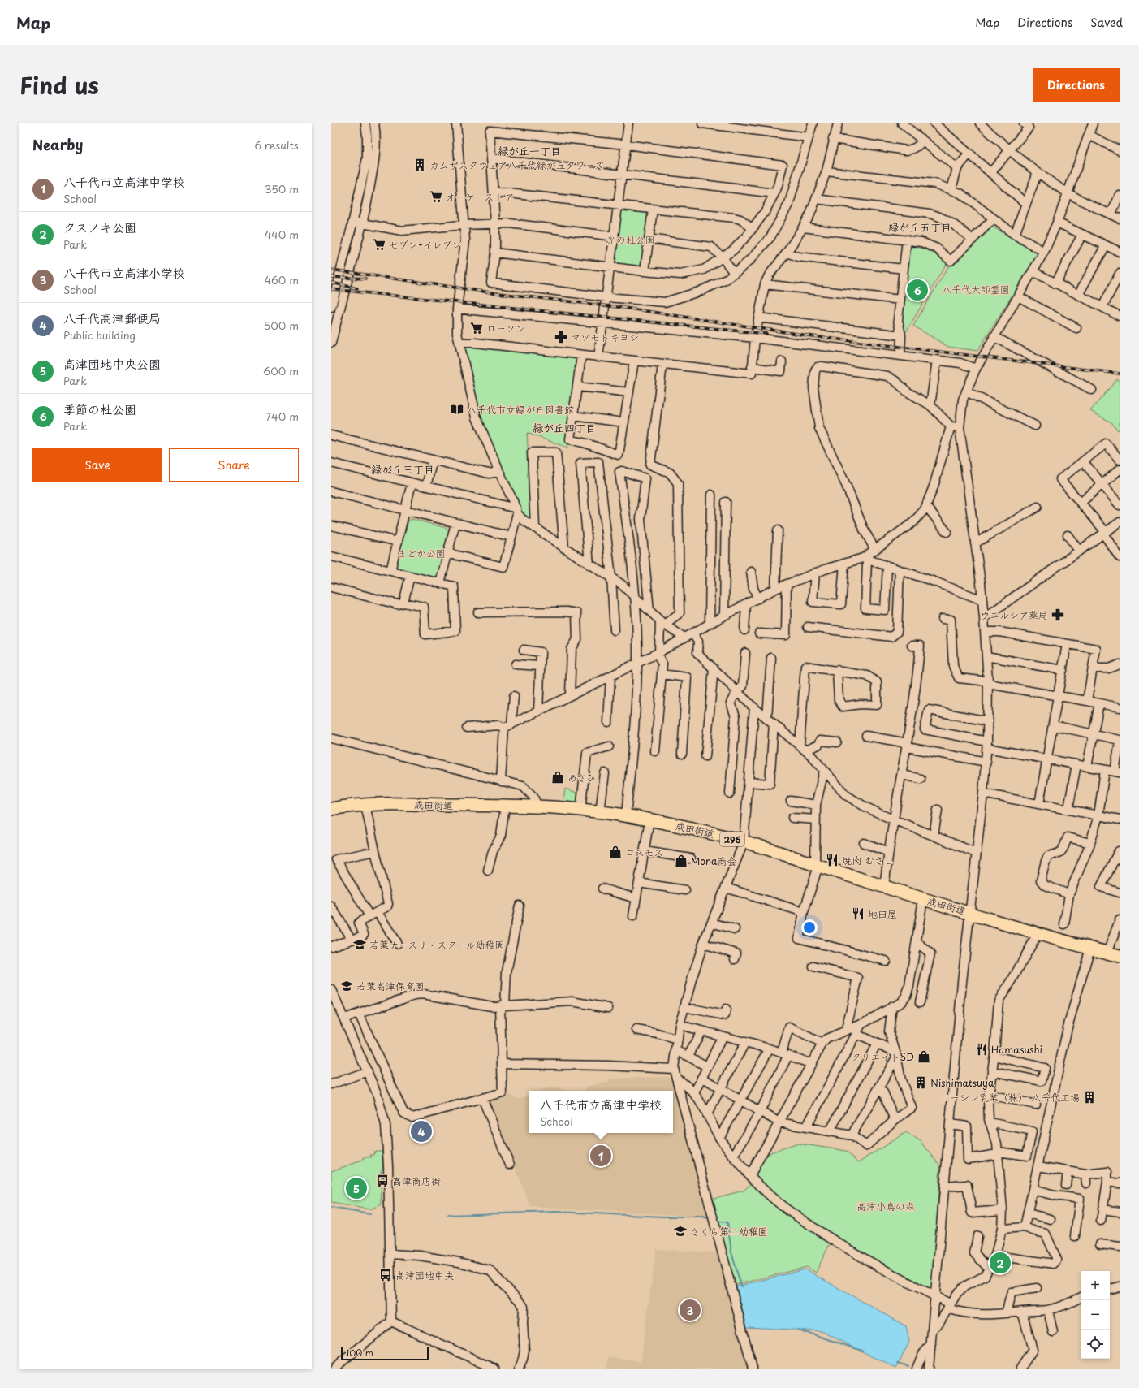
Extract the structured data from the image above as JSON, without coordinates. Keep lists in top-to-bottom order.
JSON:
{
  "streets": {
    "highway": ["成田街道", "296"]
  },
  "districts": [
    "緑が丘一丁目",
    "緑が丘五丁目",
    "緑が丘四丁目",
    "緑が丘三丁目"
  ],
  "parks": [
    "光の杜公園",
    "八千代大師霊園",
    "まどか公園",
    "高津小鳥の森"
  ],
  "places": {
    "building": ["カムザスクウェア八千代緑が丘タワーズ", "Nishimatsuya", "コーシン乳業（株） 八千代工場"],
    "supermarket": ["オーケーストア", "セブン-イレブン", "ローソン"],
    "pharmacy": ["マツモトキヨシ", "ウエルシア薬局"],
    "library": ["八千代市立緑が丘図書館"],
    "shop": [
      "あさひ",
      "コスモス",
      "Mona商会",
      "クリエイトSD"
    ],
    "restaurant": ["焼肉 むさし", "地田屋", "Hamasushi"],
    "school or university": ["若葉ナースリ・スクール幼稚園", "若葉高津保育園", "さくら第二幼稚園"],
    "bus stop": ["高津商店街", "高津団地中央"]
  },
  "scale_bar": "100 m",
  "page": {
    "header": "Map",
    "nav": ["Map", "Directions", "Saved"],
    "title": "Find us",
    "buttons": [
      "Directions",
      ["Save", "Share"]
    ],
    "heading": ["Nearby", "6 results"],
    "list": [
      {
        "mark": "1",
        "name": "八千代市立高津中学校",
        "note": "School",
        "value": "350 m"
      },
      {
        "mark": "2",
        "name": "クスノキ公園",
        "note": "Park",
        "value": "440 m"
      },
      {
        "mark": "3",
        "name": "八千代市立高津小学校",
        "note": "School",
        "value": "460 m"
      },
      {
        "mark": "4",
        "name": "八千代高津郵便局",
        "note": "Public building",
        "value": "500 m"
      },
      {
        "mark": "5",
        "name": "高津団地中央公園",
        "note": "Park",
        "value": "600 m"
      },
      {
        "mark": "6",
        "name": "季節の杜公園",
        "note": "Park",
        "value": "740 m"
      }
    ],
    "pins": [
      "6",
      "4",
      "1",
      "5",
      "2",
      "3"
    ],
    "popup": ["八千代市立高津中学校", "School"],
    "map_buttons": ["+", "−"],
    "scale": "100 m"
  }
}
